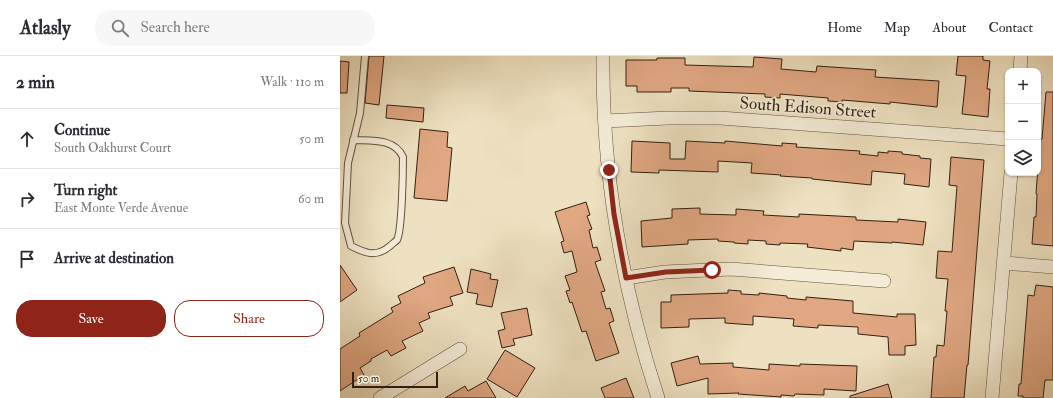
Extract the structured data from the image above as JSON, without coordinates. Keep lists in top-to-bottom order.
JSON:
{
  "streets": {
    "street": ["South Edison Street"]
  },
  "scale_bar": "50 m",
  "page": {
    "header": "Atlasly",
    "search": "Search here",
    "nav": [
      "Home",
      "Map",
      "About",
      "Contact"
    ],
    "heading": ["2 min", "Walk · 110 m"],
    "map_buttons": ["+", "−"],
    "list": [
      ["Continue", "South Oakhurst Court", "50 m"],
      ["Turn right", "East Monte Verde Avenue", "60 m"],
      "Arrive at destination"
    ],
    "buttons": ["Save", "Share"],
    "scale": "50 m"
  }
}
